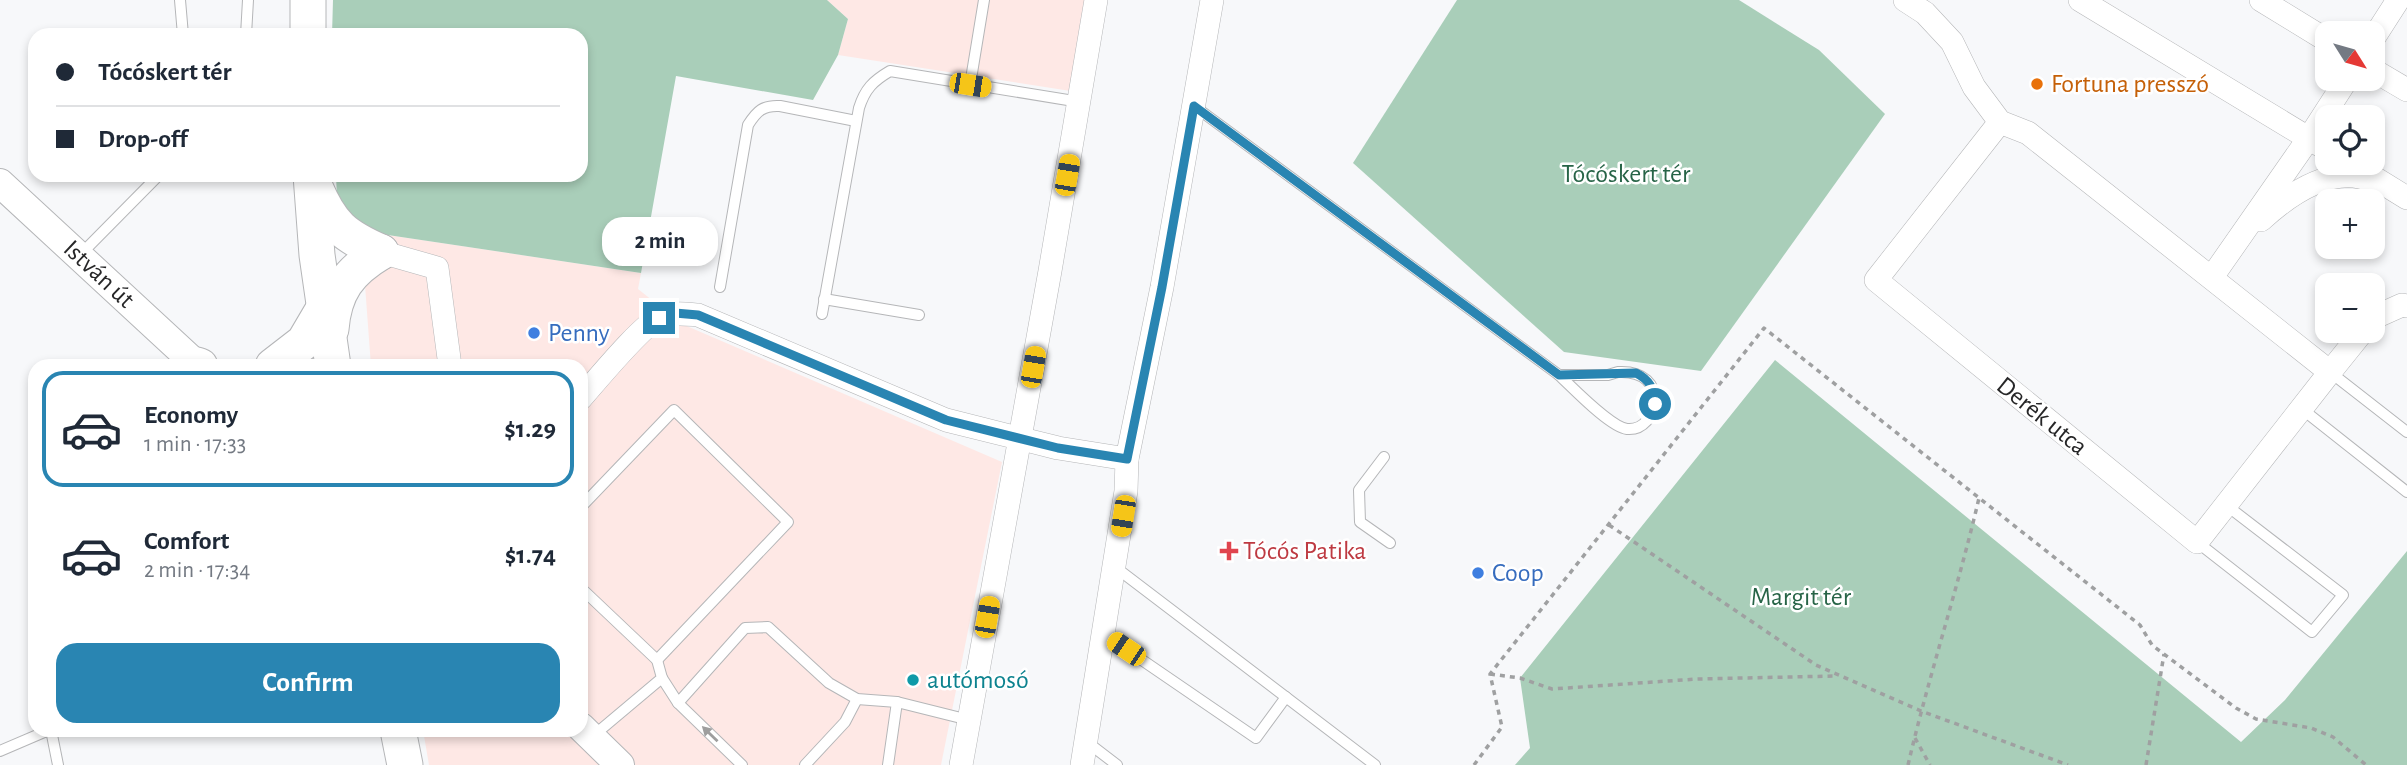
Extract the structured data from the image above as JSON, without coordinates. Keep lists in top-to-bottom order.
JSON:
{
  "streets": {
    "street": ["István út", "Derék utca"]
  },
  "parks": ["Tócóskert tér", "Margit tér"],
  "places": {
    "other": [
      "Fortuna presszó",
      "Penny",
      "Coop",
      "autómosó"
    ],
    "health": ["Tócós Patika"]
  },
  "north": "bottom right",
  "page": {
    "map_buttons": ["+", "−"],
    "banner": ["Tócóskert tér", "Drop-off"],
    "bubble": "2 min",
    "list": [
      {
        "name": "Economy",
        "note": "1 min · 17:33",
        "value": "$1.29"
      },
      {
        "name": "Comfort",
        "note": "2 min · 17:34",
        "value": "$1.74"
      }
    ],
    "buttons": "Confirm"
  }
}
